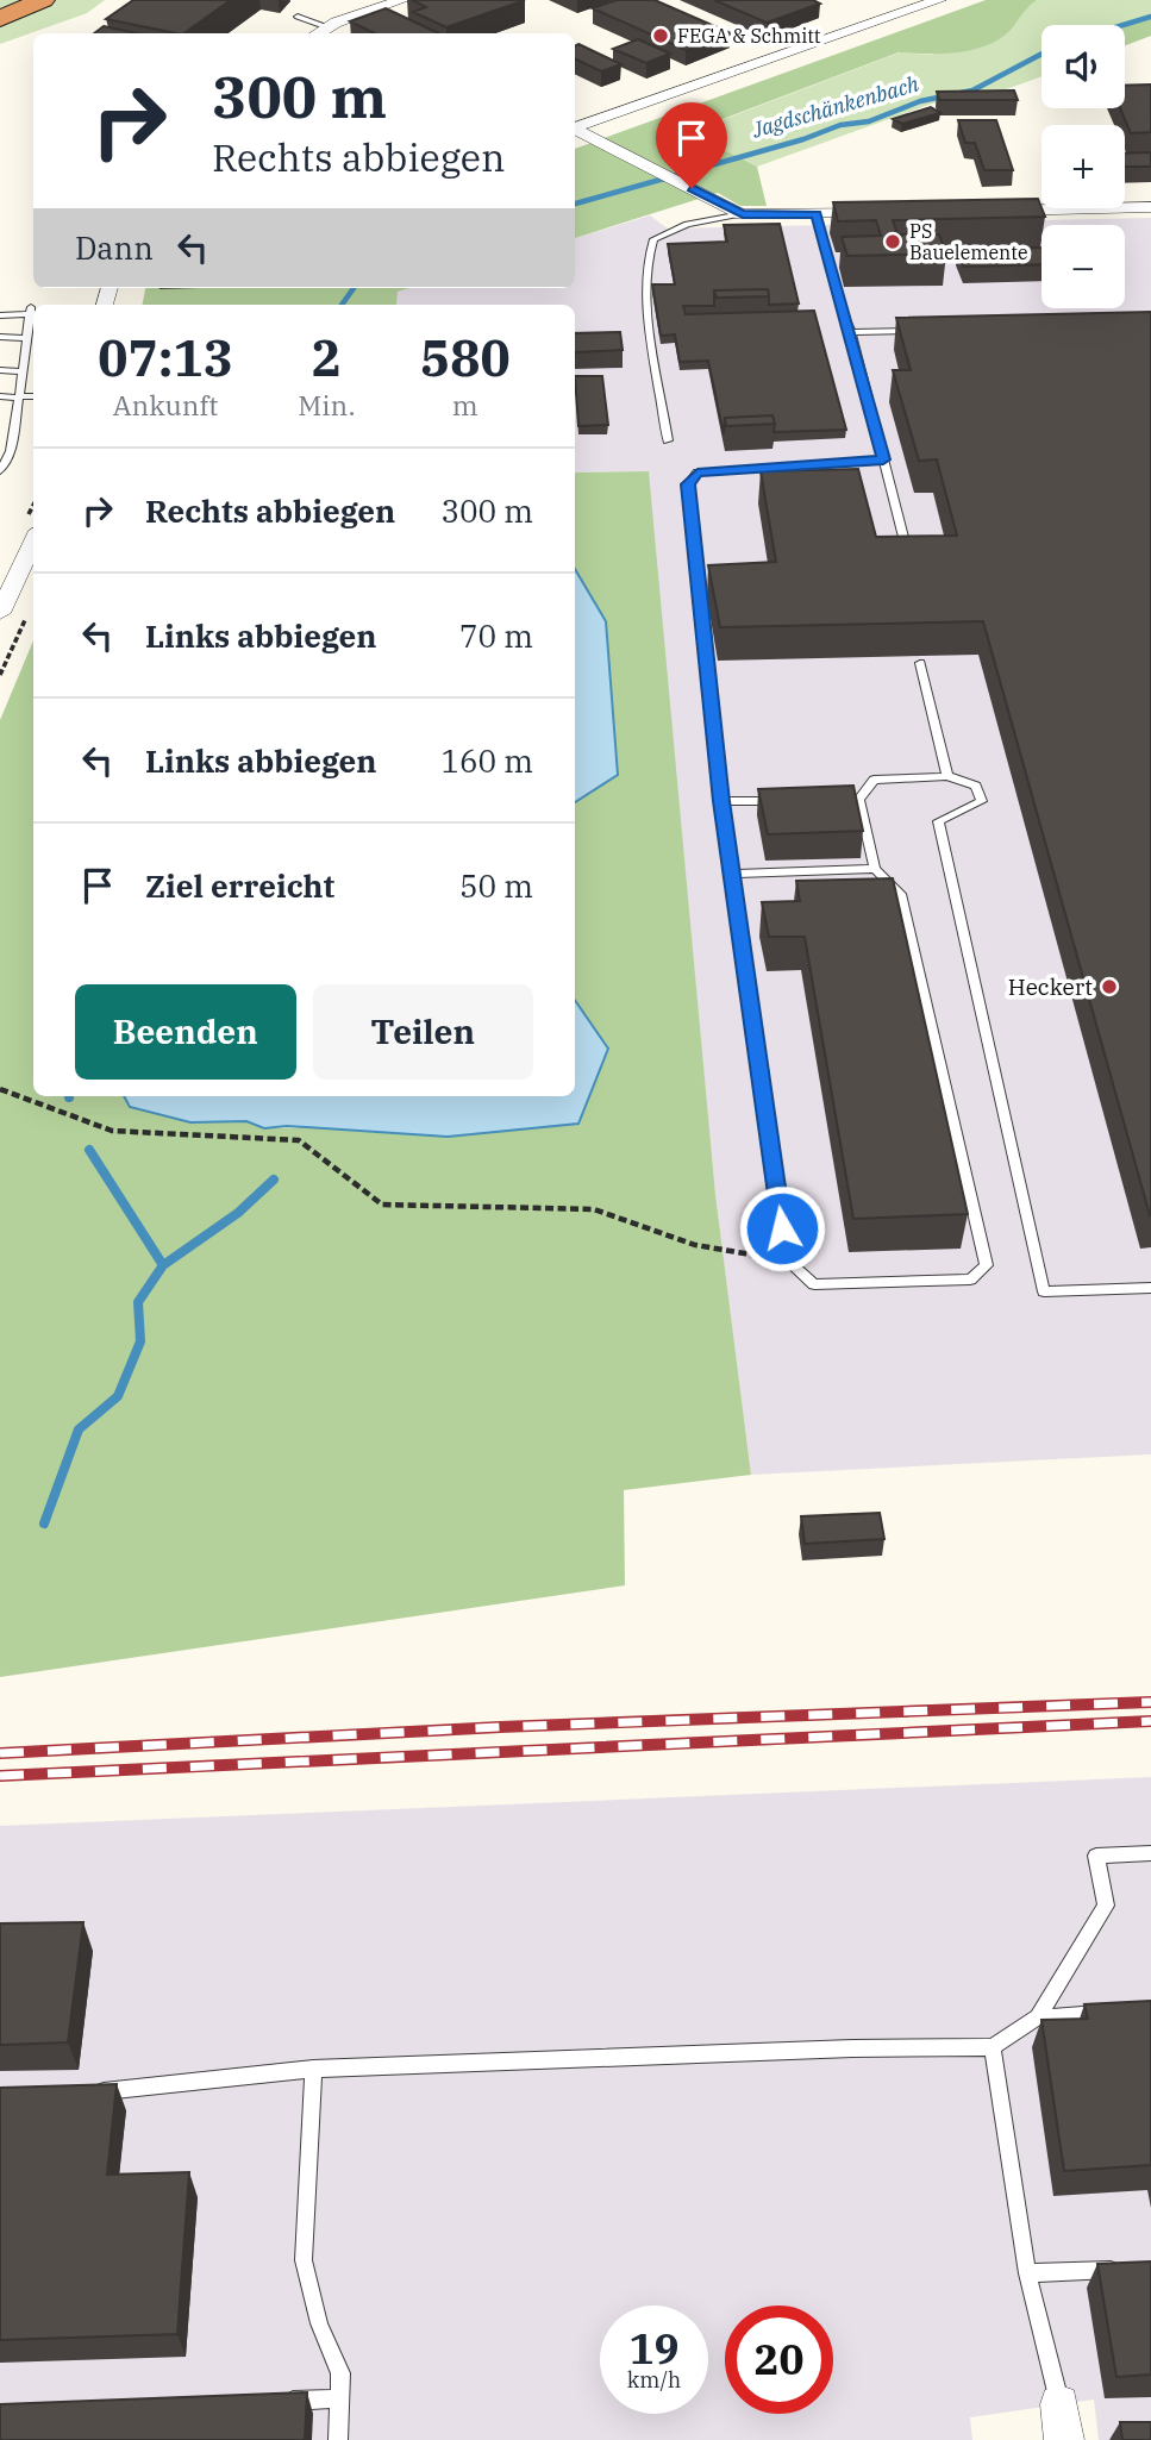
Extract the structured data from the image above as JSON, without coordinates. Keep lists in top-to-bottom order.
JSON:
{
  "water": ["Jagdschänkenbach"],
  "places": ["FEGA & Schmitt", "PS Bauelemente", "Heckert"],
  "page": {
    "map_buttons": ["+", "−"],
    "turn": ["300 m", "Rechts abbiegen"],
    "then": "Dann",
    "eta": [
      "07:13",
      "Ankunft",
      "2",
      "Min.",
      "580",
      "m"
    ],
    "list": [
      {
        "name": "Rechts abbiegen",
        "value": "300 m"
      },
      {
        "name": "Links abbiegen",
        "value": "70 m"
      },
      {
        "name": "Links abbiegen",
        "value": "160 m"
      },
      {
        "name": "Ziel erreicht",
        "value": "50 m"
      }
    ],
    "buttons": ["Beenden", "Teilen"],
    "speed": "19 km/h",
    "limit": "20"
  }
}
